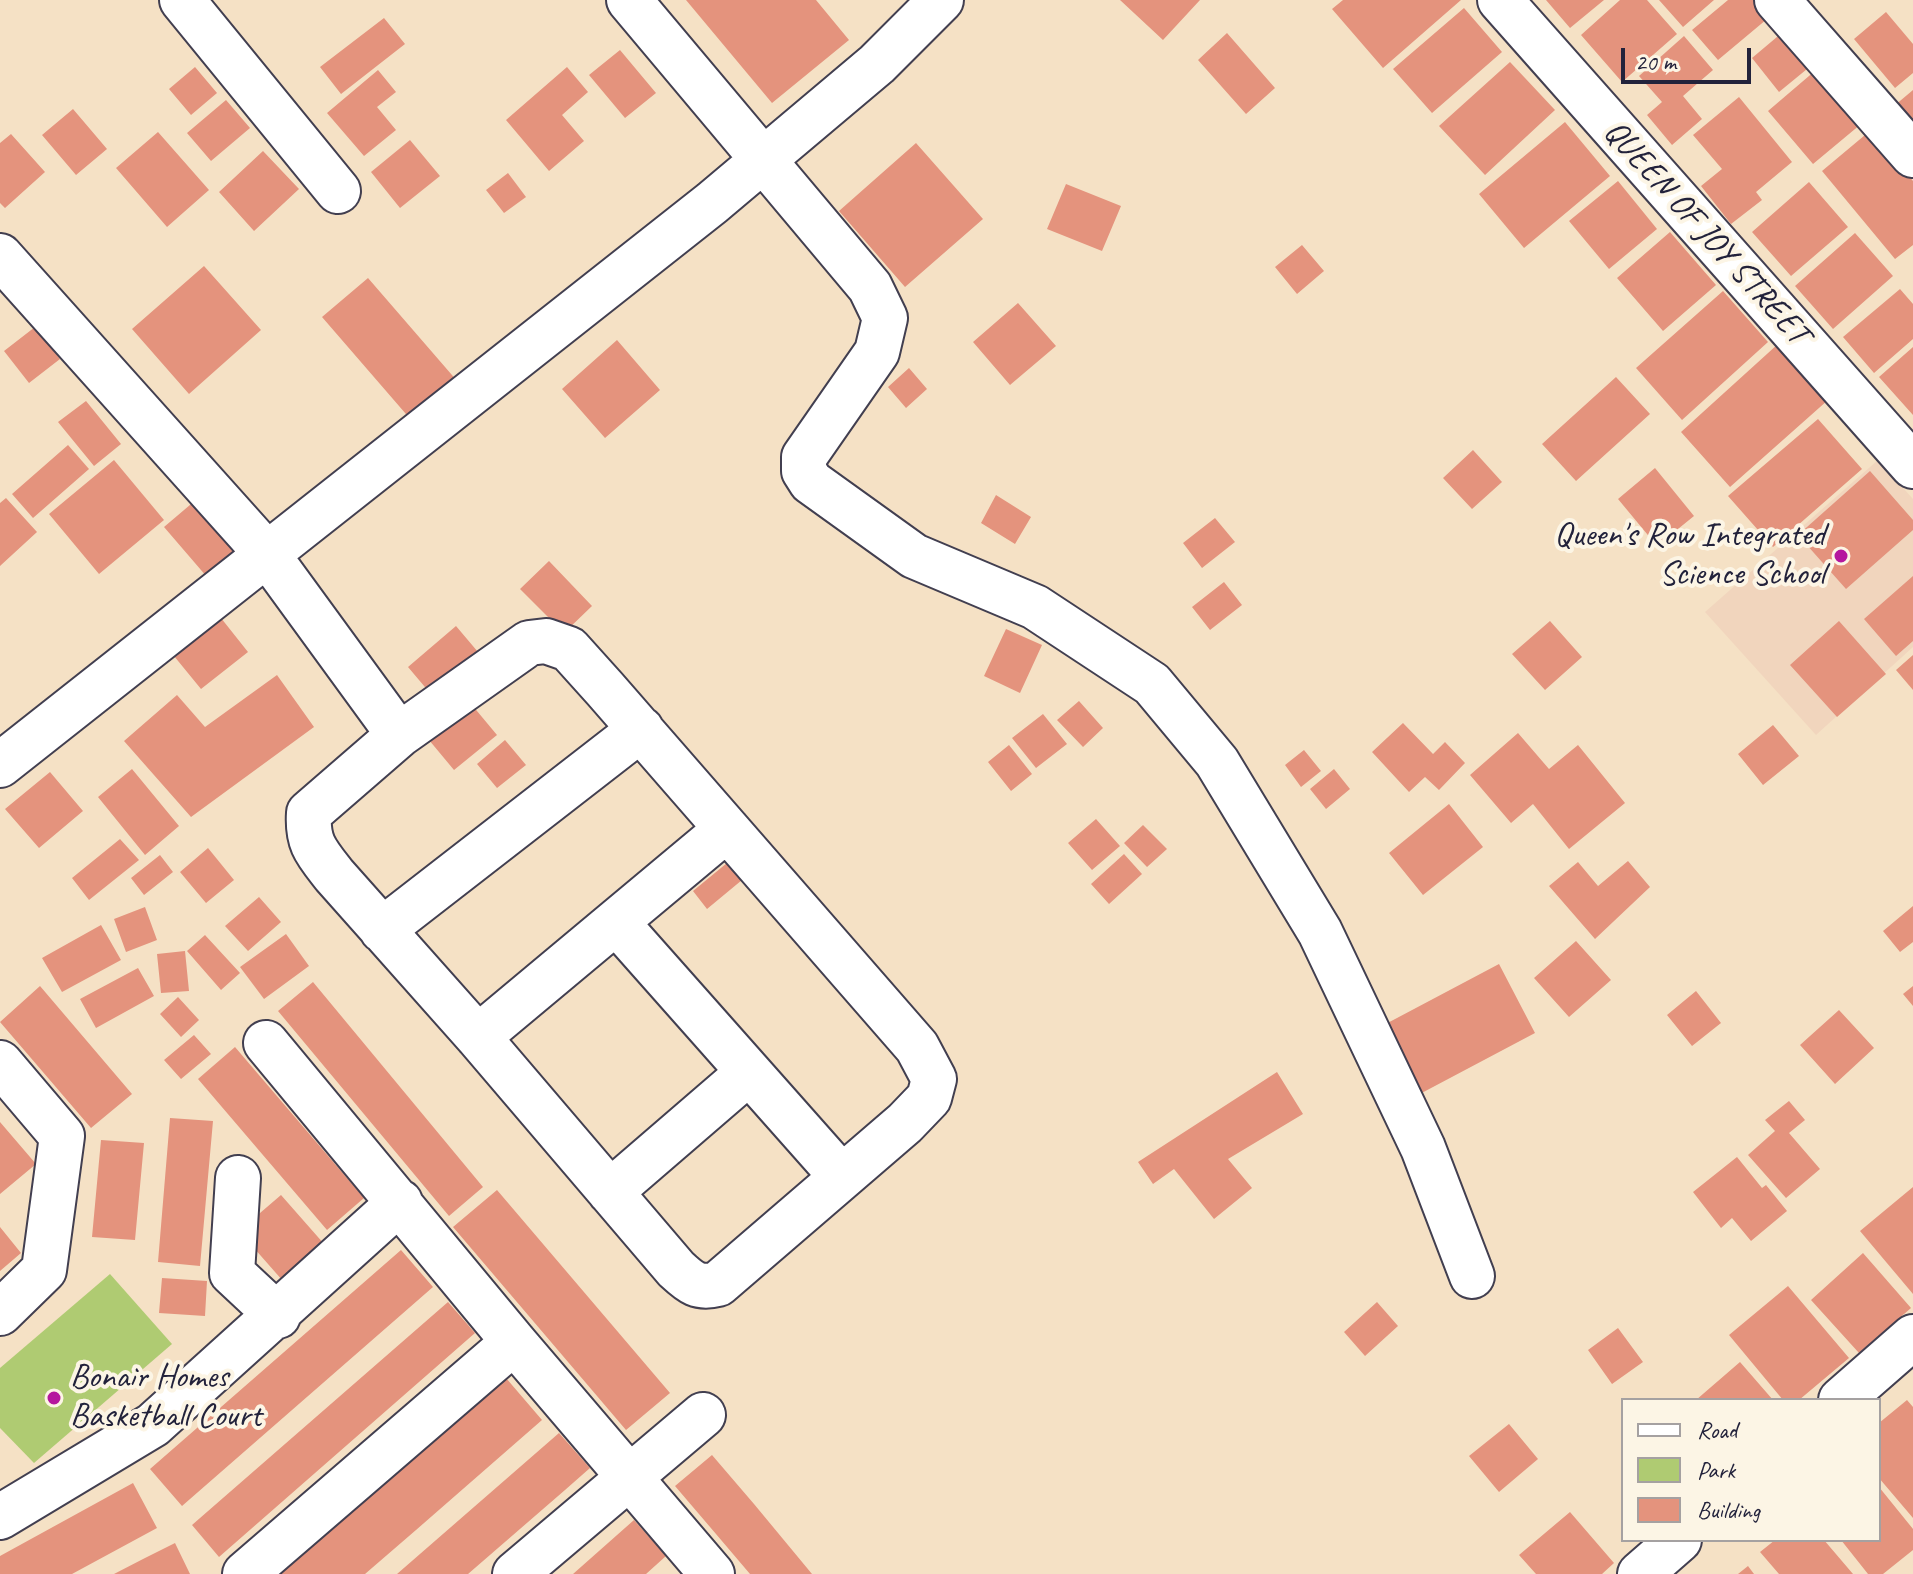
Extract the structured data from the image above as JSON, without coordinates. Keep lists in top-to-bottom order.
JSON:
{
  "streets": {
    "street": ["QUEEN OF JOY STREET"]
  },
  "places": ["Queen's Row Integrated Science School", "Bonair Homes Basketball Court"],
  "legend": ["Road", "Park", "Building"],
  "scale_bar": "20 m"
}
